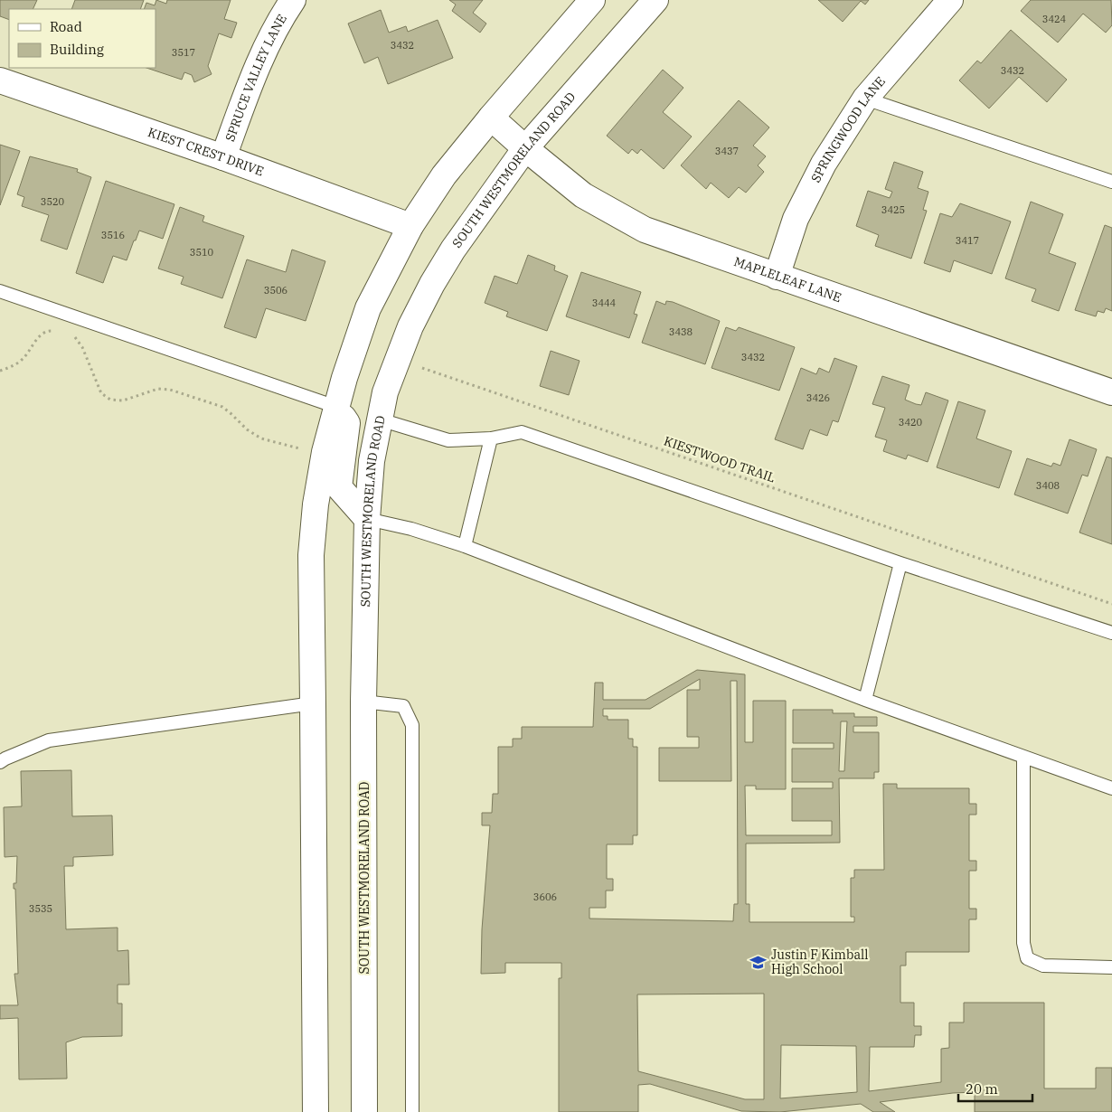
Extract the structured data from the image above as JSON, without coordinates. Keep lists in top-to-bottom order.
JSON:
{
  "streets": {
    "main road": [
      "SPRUCE VALLEY LANE",
      "SPRINGWOOD LANE",
      "KIEST CREST DRIVE",
      "SOUTH WESTMORELAND ROAD",
      "MAPLELEAF LANE"
    ],
    "path": ["KIESTWOOD TRAIL"]
  },
  "crossings": [
    ["SPRUCE VALLEY LANE", "KIEST CREST DRIVE"],
    ["SPRINGWOOD LANE", "MAPLELEAF LANE"],
    ["SOUTH WESTMORELAND ROAD", "MAPLELEAF LANE"]
  ],
  "places": {
    "school or university": ["Justin F Kimball High School"]
  },
  "house_numbers": [
    "3424",
    "3432",
    "3517",
    "3432",
    "3437",
    "3520",
    "3425",
    "3516",
    "3417",
    "3510",
    "3506",
    "3444",
    "3438",
    "3432",
    "3426",
    "3420",
    "3408",
    "3606",
    "3535"
  ],
  "legend": ["Road", "Building"],
  "scale_bar": "20 m"
}
